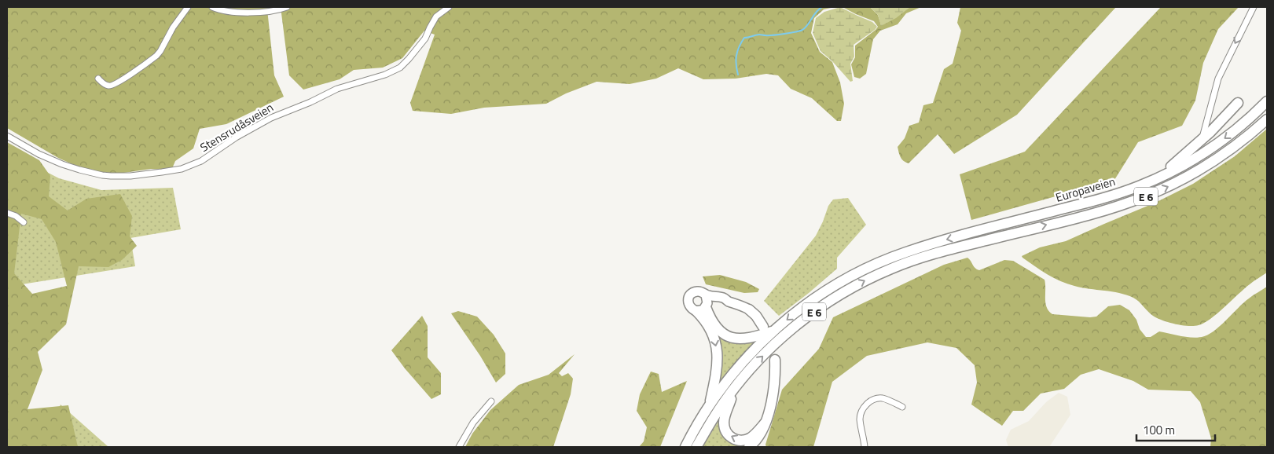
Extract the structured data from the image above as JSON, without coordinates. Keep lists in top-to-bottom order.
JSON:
{
  "streets": {
    "highway": ["Europaveien", "E 6"],
    "street": ["Stensrudåsveien"]
  },
  "crossings": [
    ["Europaveien", "E 6"]
  ],
  "scale_bar": "100 m"
}
